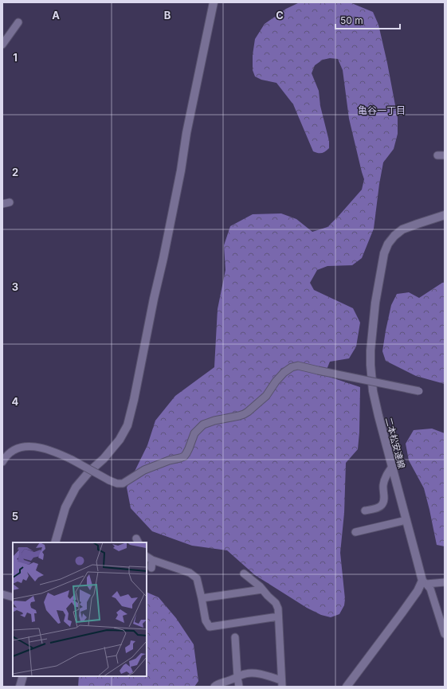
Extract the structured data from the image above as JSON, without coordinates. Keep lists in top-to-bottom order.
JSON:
{
  "streets": {
    "street": ["二本松安達線"]
  },
  "districts": ["亀谷一丁目"],
  "scale_bar": "50 m",
  "grid": {
    "columns": ["A", "B", "C"],
    "rows": [
      "1",
      "2",
      "3",
      "4",
      "5"
    ]
  }
}
